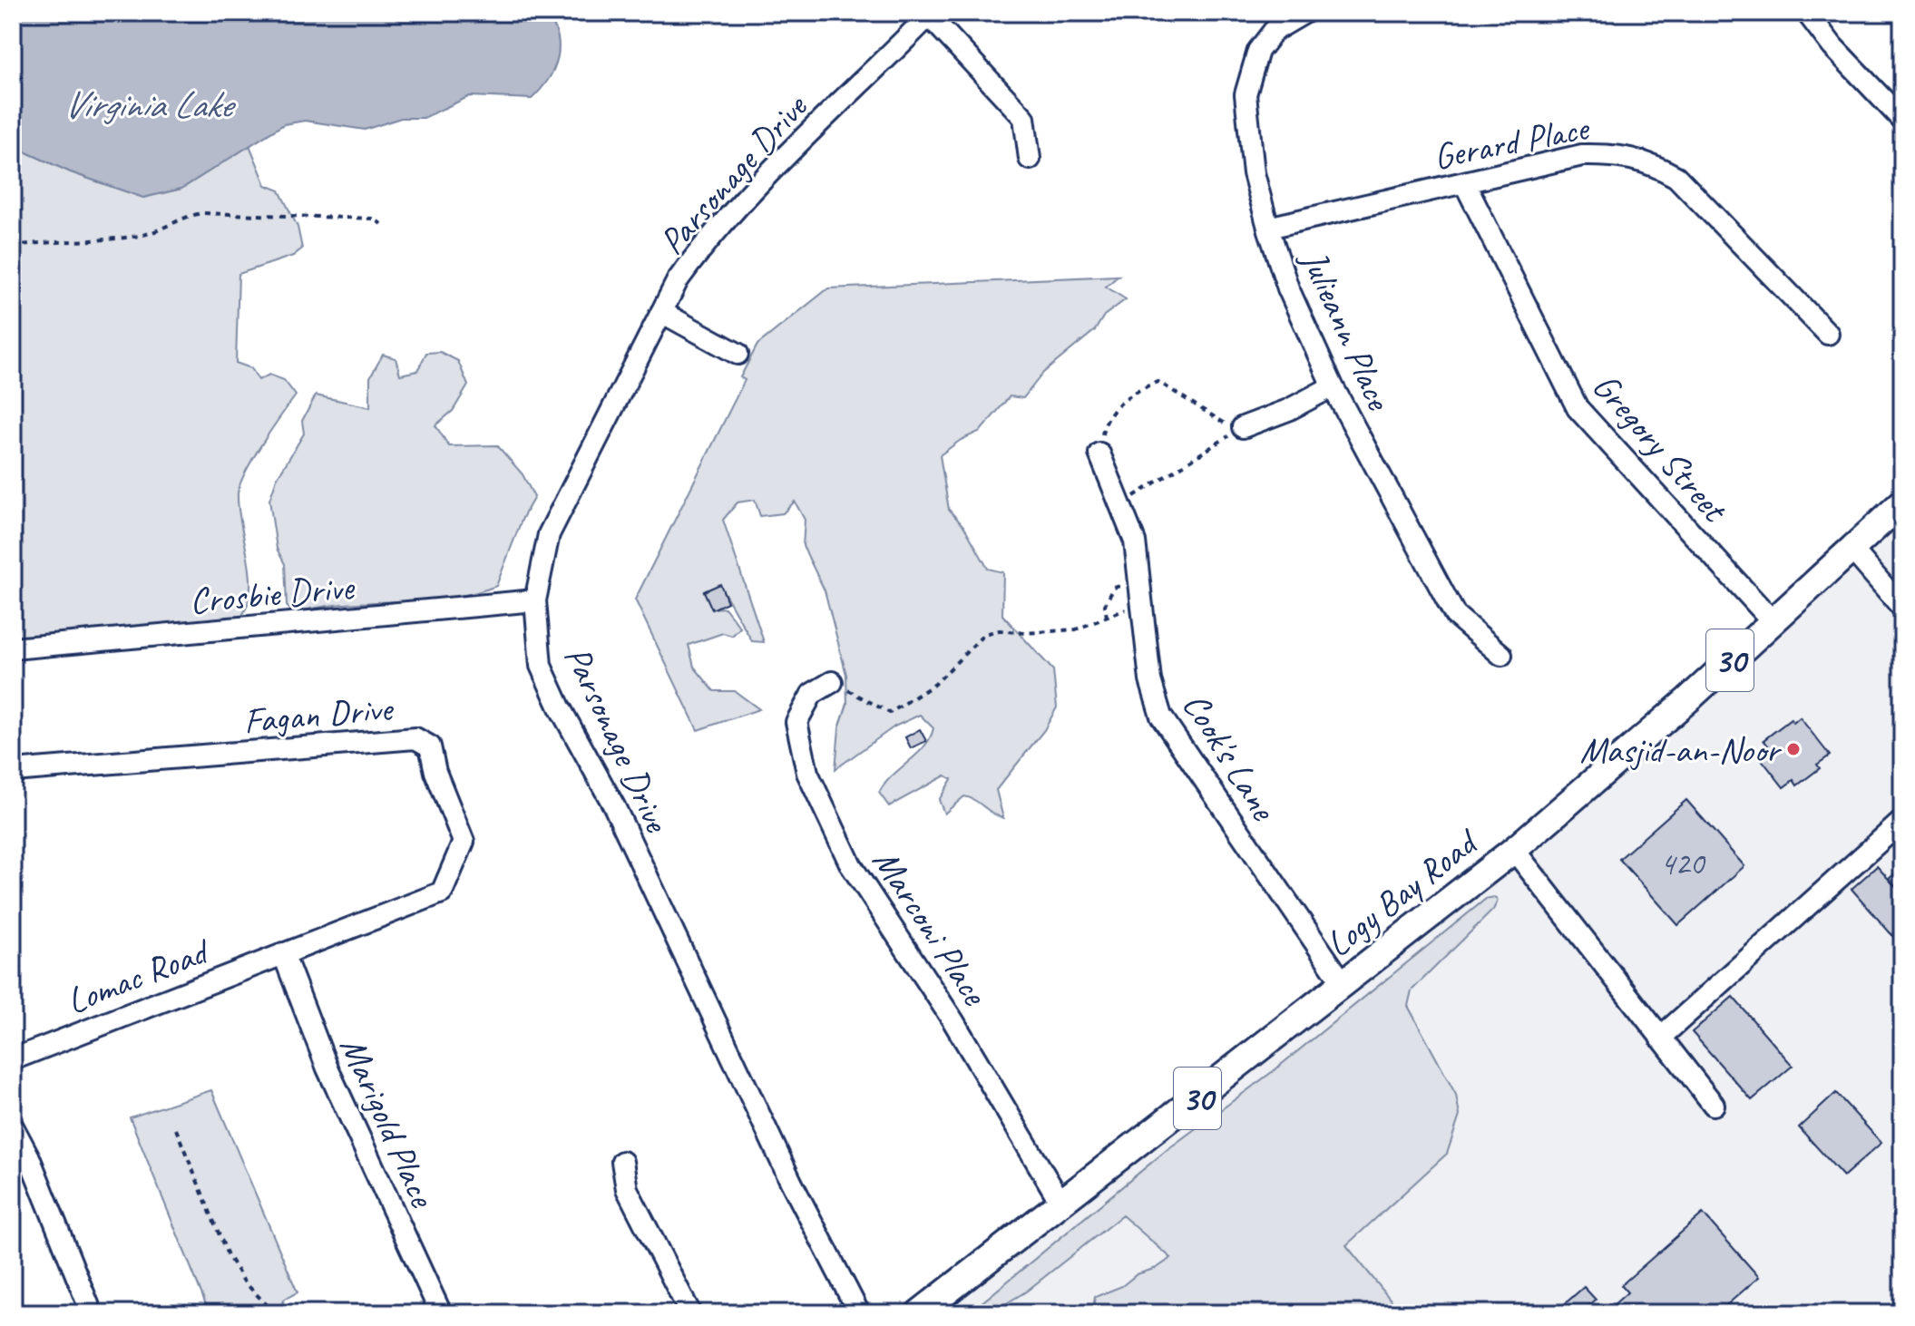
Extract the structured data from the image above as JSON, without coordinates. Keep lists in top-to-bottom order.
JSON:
{
  "streets": {
    "main road": ["30", "Logy Bay Road"],
    "street": [
      "Gerard Place",
      "Parsonage Drive",
      "Julieann Place",
      "Gregory Street",
      "Crosbie Drive",
      "Fagan Drive",
      "Cook's Lane",
      "Marconi Place",
      "Lomac Road",
      "Marigold Place"
    ]
  },
  "crossings": [
    ["Gerard Place", "Julieann Place"],
    ["Gerard Place", "Gregory Street"],
    ["Parsonage Drive", "Crosbie Drive"],
    ["Gregory Street", "Logy Bay Road"],
    ["Fagan Drive", "Lomac Road"],
    ["Fagan Drive", "Marigold Place"],
    ["Cook's Lane", "Logy Bay Road"],
    ["Logy Bay Road", "Marconi Place"],
    ["Lomac Road", "Marigold Place"]
  ],
  "water": ["Virginia Lake"],
  "places": ["Masjid-an-Noor"],
  "house_numbers": ["420"]
}
